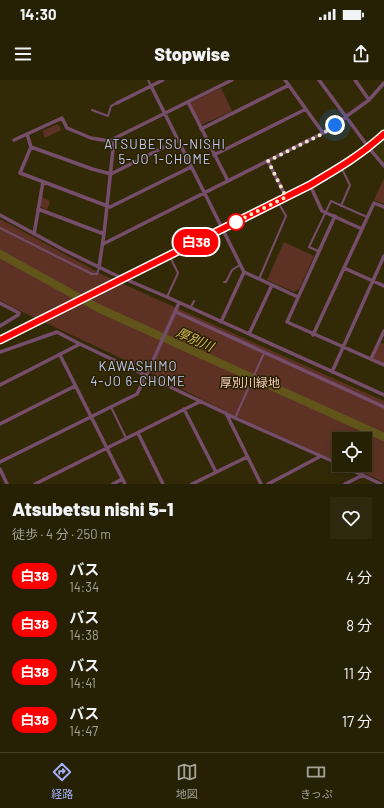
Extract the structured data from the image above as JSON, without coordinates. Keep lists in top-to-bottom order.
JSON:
{
  "districts": ["ATSUBETSU-NISHI 5-JO 1-CHOME", "KAWASHIMO 4-JO 6-CHOME"],
  "water": ["厚別川"],
  "parks": ["厚別川緑地"],
  "lines": ["bus line 白38"],
  "page": {
    "status": "14:30",
    "header": "Stopwise",
    "on_map": "白38",
    "heading": ["Atsubetsu nishi 5-1", "徒歩 · 4 分 · 250 m"],
    "list": [
      {
        "mark": "白38",
        "name": "バス",
        "note": "14:34",
        "value": "4 分"
      },
      {
        "mark": "白38",
        "name": "バス",
        "note": "14:38",
        "value": "8 分"
      },
      {
        "mark": "白38",
        "name": "バス",
        "note": "14:41",
        "value": "11 分"
      },
      {
        "mark": "白38",
        "name": "バス",
        "note": "14:47",
        "value": "17 分"
      }
    ],
    "tabs": ["経路", "地図", "きっぷ"]
  }
}
